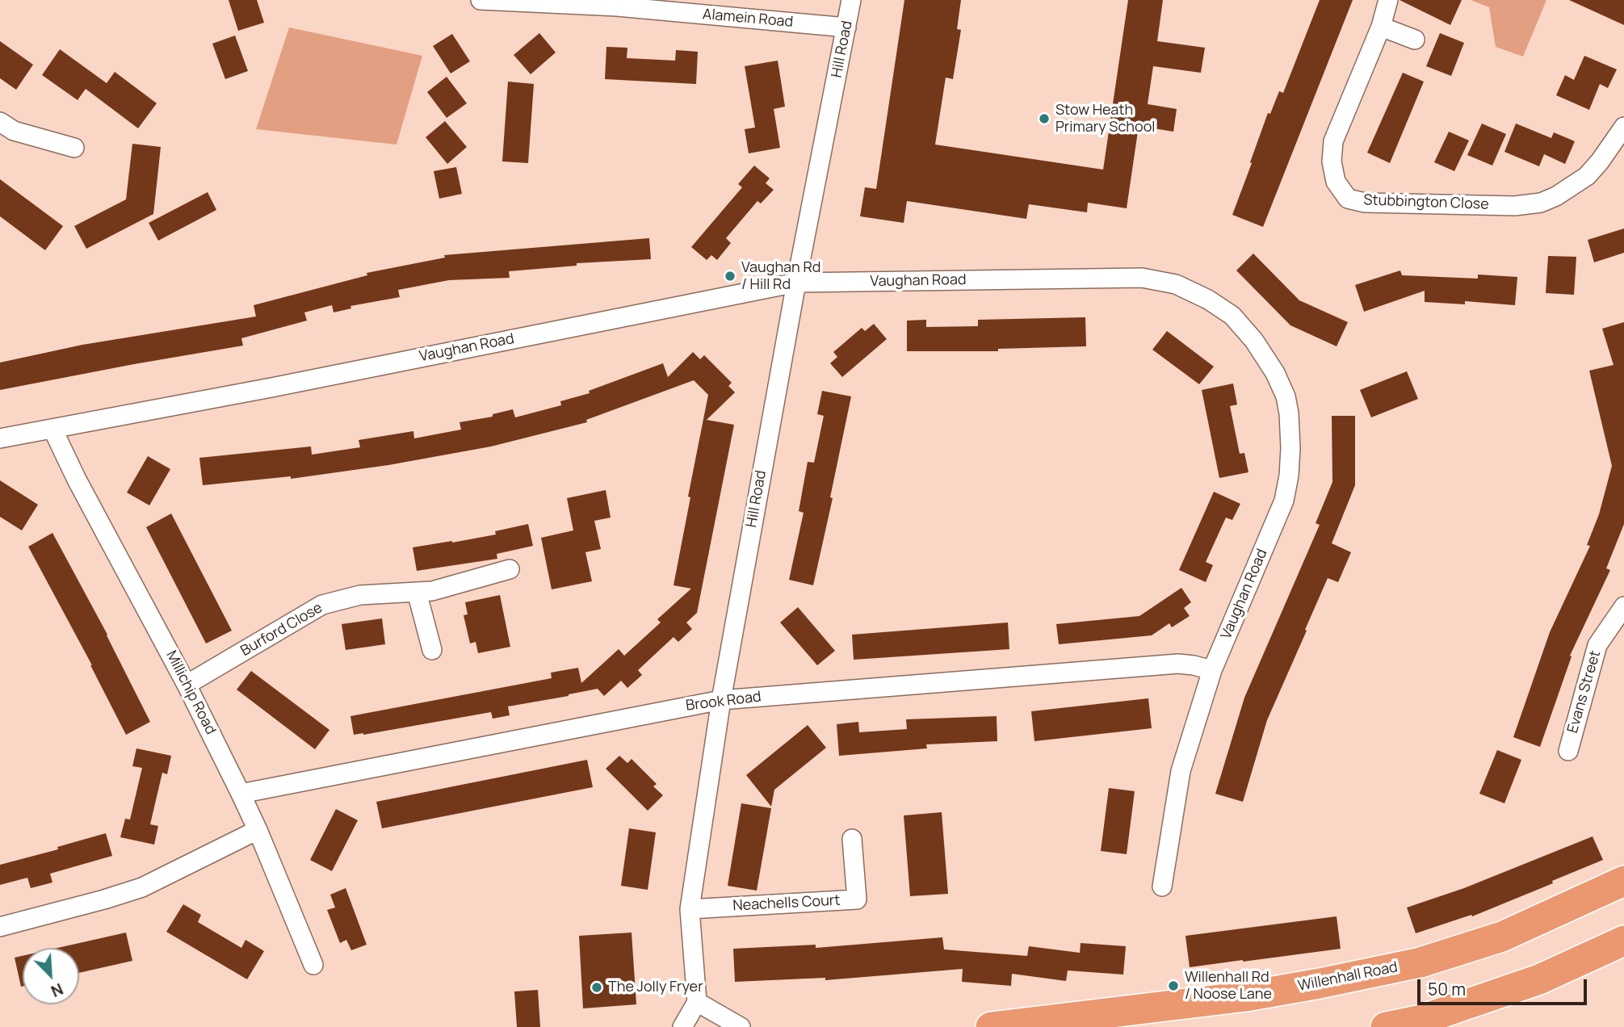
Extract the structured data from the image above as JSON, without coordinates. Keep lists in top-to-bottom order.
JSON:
{
  "streets": {
    "highway": ["Willenhall Road"],
    "street": [
      "Alamein Road",
      "Hill Road",
      "Stubbington Close",
      "Vaughan Road",
      "Burford Close",
      "Evans Street",
      "Millichip Road",
      "Brook Road",
      "Neachells Court"
    ]
  },
  "crossings": [
    ["Alamein Road", "Hill Road"],
    ["Hill Road", "Vaughan Road"],
    ["Hill Road", "Brook Road"],
    ["Hill Road", "Neachells Court"],
    ["Vaughan Road", "Millichip Road"],
    ["Vaughan Road", "Brook Road"],
    ["Burford Close", "Millichip Road"],
    ["Millichip Road", "Brook Road"]
  ],
  "places": [
    "Stow Heath Primary School",
    "Vaughan Rd / Hill Rd",
    "Willenhall Rd / Noose Lane",
    "The Jolly Fryer"
  ],
  "scale_bar": "50 m",
  "north": "bottom right"
}
